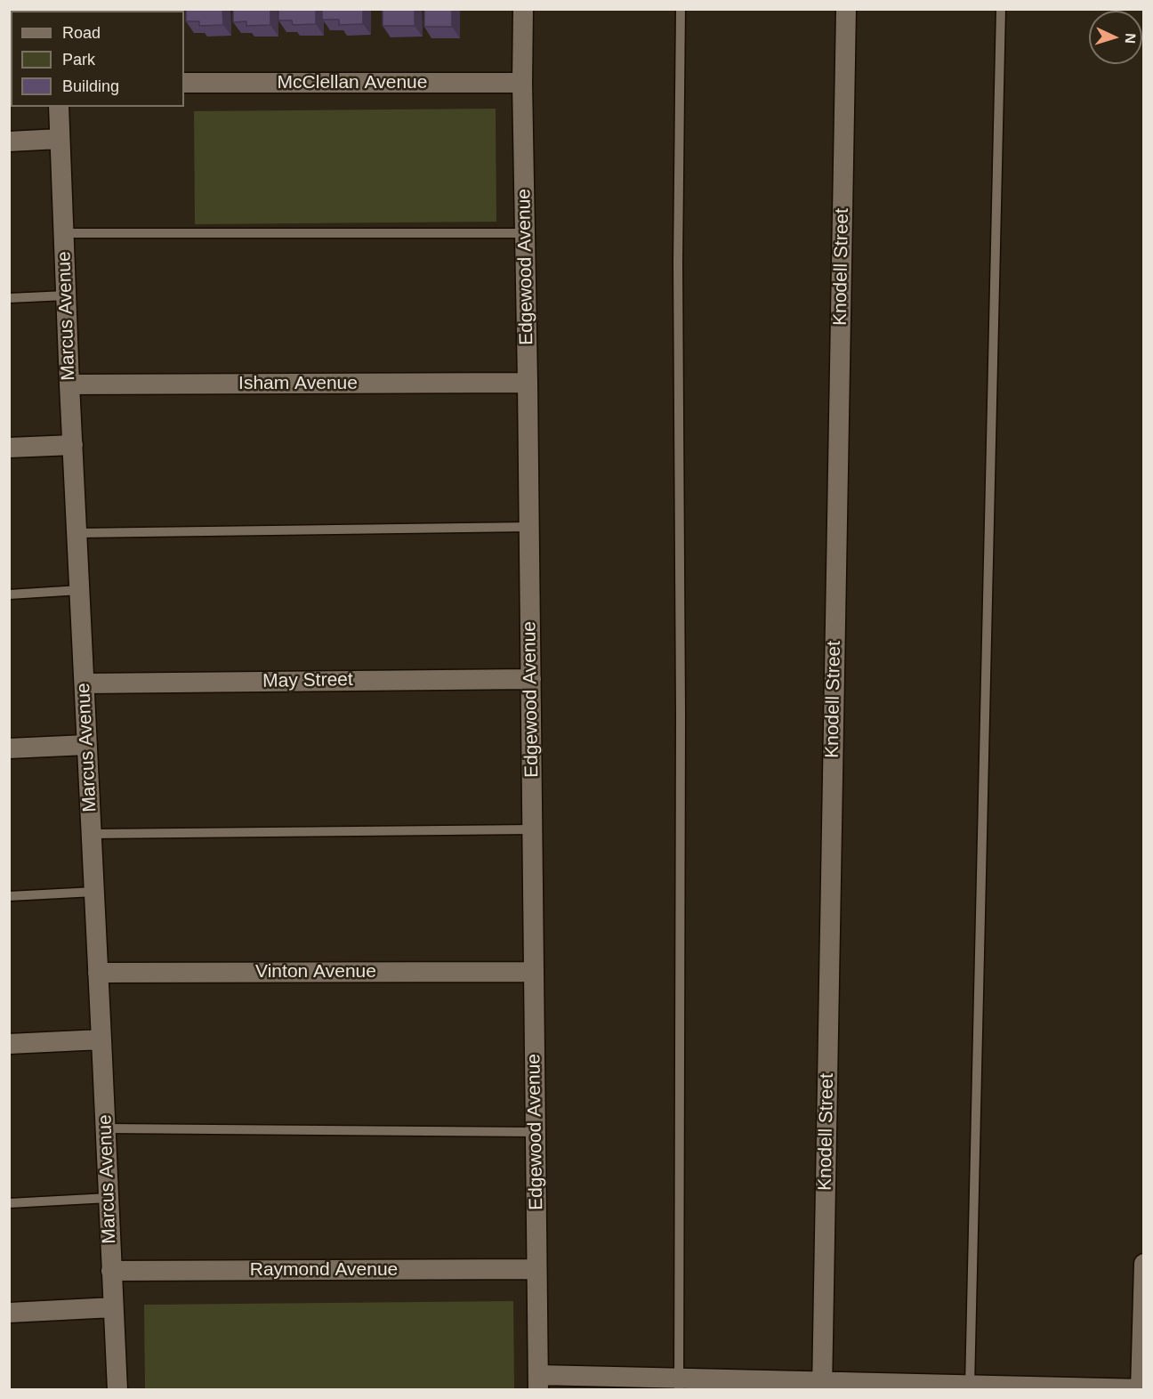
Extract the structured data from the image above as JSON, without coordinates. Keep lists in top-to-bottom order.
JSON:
{
  "streets": {
    "street": [
      "McClellan Avenue",
      "Edgewood Avenue",
      "Knodell Street",
      "Marcus Avenue",
      "Isham Avenue",
      "May Street",
      "Vinton Avenue",
      "Raymond Avenue"
    ]
  },
  "crossings": [
    ["McClellan Avenue", "Edgewood Avenue"],
    ["Edgewood Avenue", "Isham Avenue"],
    ["Edgewood Avenue", "May Street"],
    ["Edgewood Avenue", "Vinton Avenue"],
    ["Edgewood Avenue", "Raymond Avenue"],
    ["Marcus Avenue", "Isham Avenue"],
    ["Marcus Avenue", "May Street"],
    ["Marcus Avenue", "Vinton Avenue"],
    ["Marcus Avenue", "Raymond Avenue"]
  ],
  "legend": ["Road", "Park", "Building"],
  "north": "right"
}
